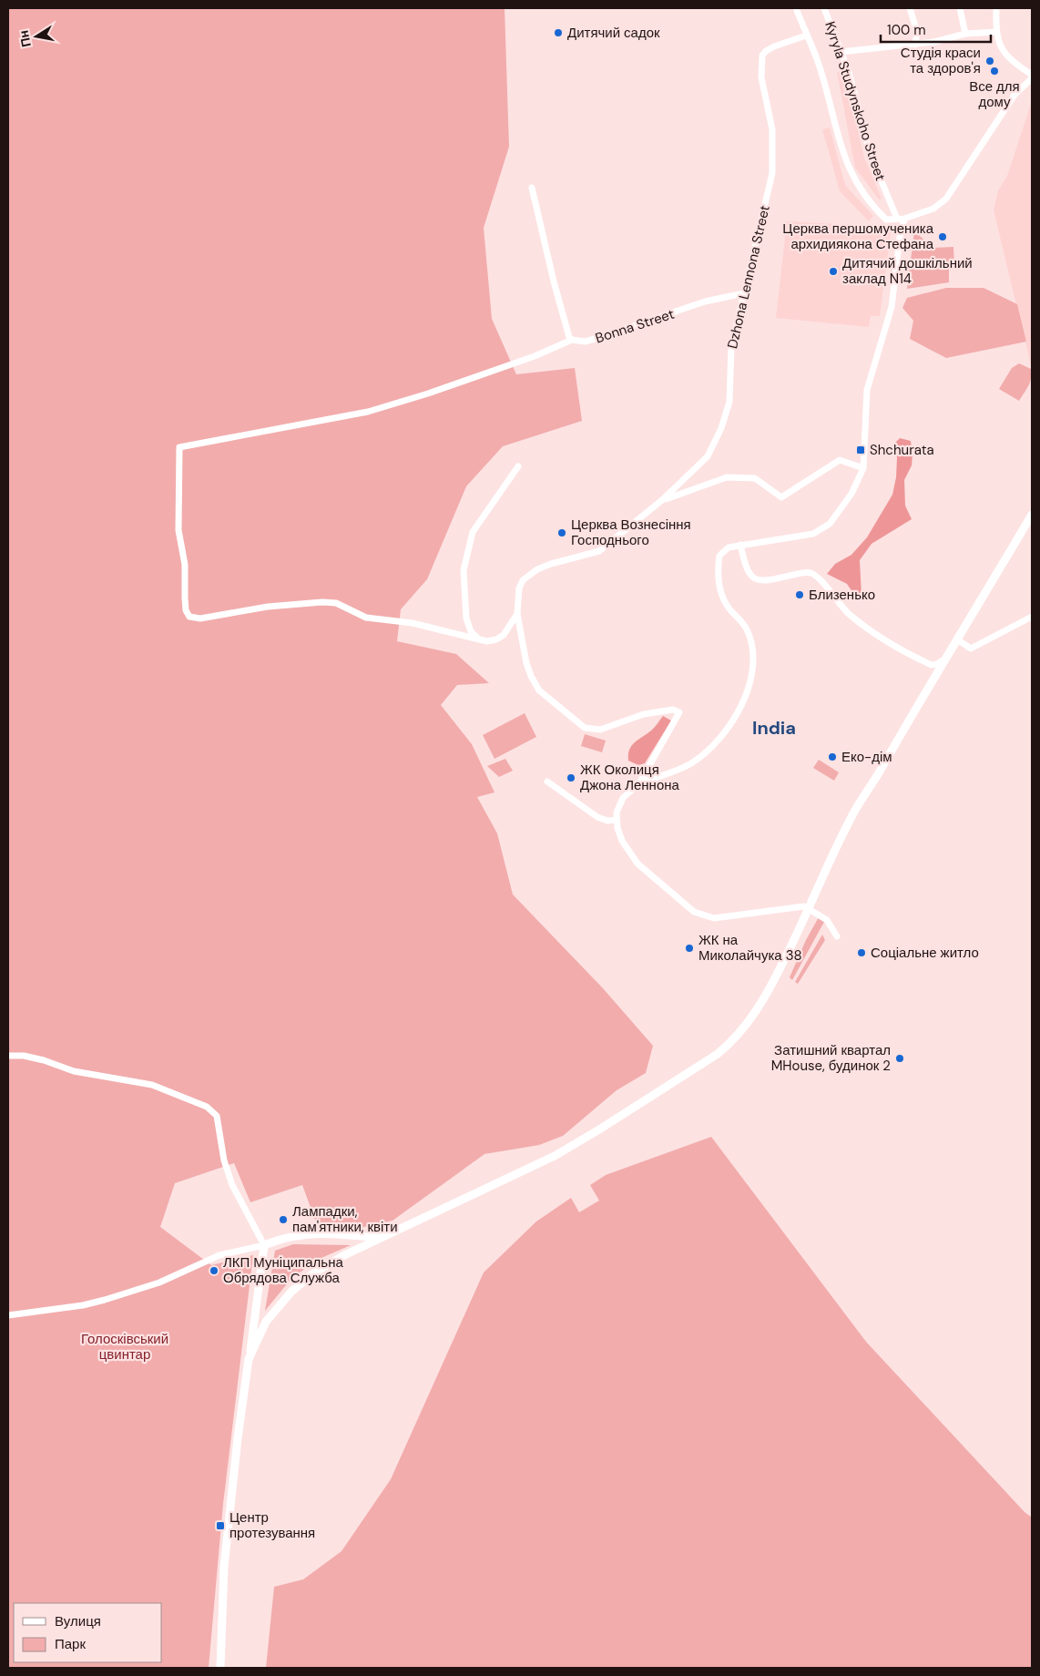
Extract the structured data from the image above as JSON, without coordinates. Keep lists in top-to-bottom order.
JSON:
{
  "streets": {
    "street": ["Kyryla Studynskoho Street", "Dzhona Lennona Street", "Bonna Street"]
  },
  "crossings": [
    ["Dzhona Lennona Street", "Bonna Street"]
  ],
  "districts": ["India"],
  "parks": ["Голосківський цвинтар"],
  "places": {
    "other": [
      "Дитячий садок",
      "Студія краси та здоров'я",
      "Все для дому",
      "Церква першомученика архидиякона Стефана",
      "Дитячий дошкільний заклад N14",
      "Церква Вознесіння Господнього",
      "Близенько",
      "Еко-дім",
      "ЖК Околиця Джона Леннона",
      "ЖК на Миколайчука 38",
      "Соціальне житло",
      "Затишний квартал MHouse, будинок 2",
      "Лампадки, пам'ятники, квіти",
      "ЛКП Муніципальна Обрядова Служба"
    ],
    "transit": ["Shchurata", "Центр протезування"]
  },
  "legend": ["Вулиця", "Парк"],
  "scale_bar": "100 m",
  "north": "left"
}
